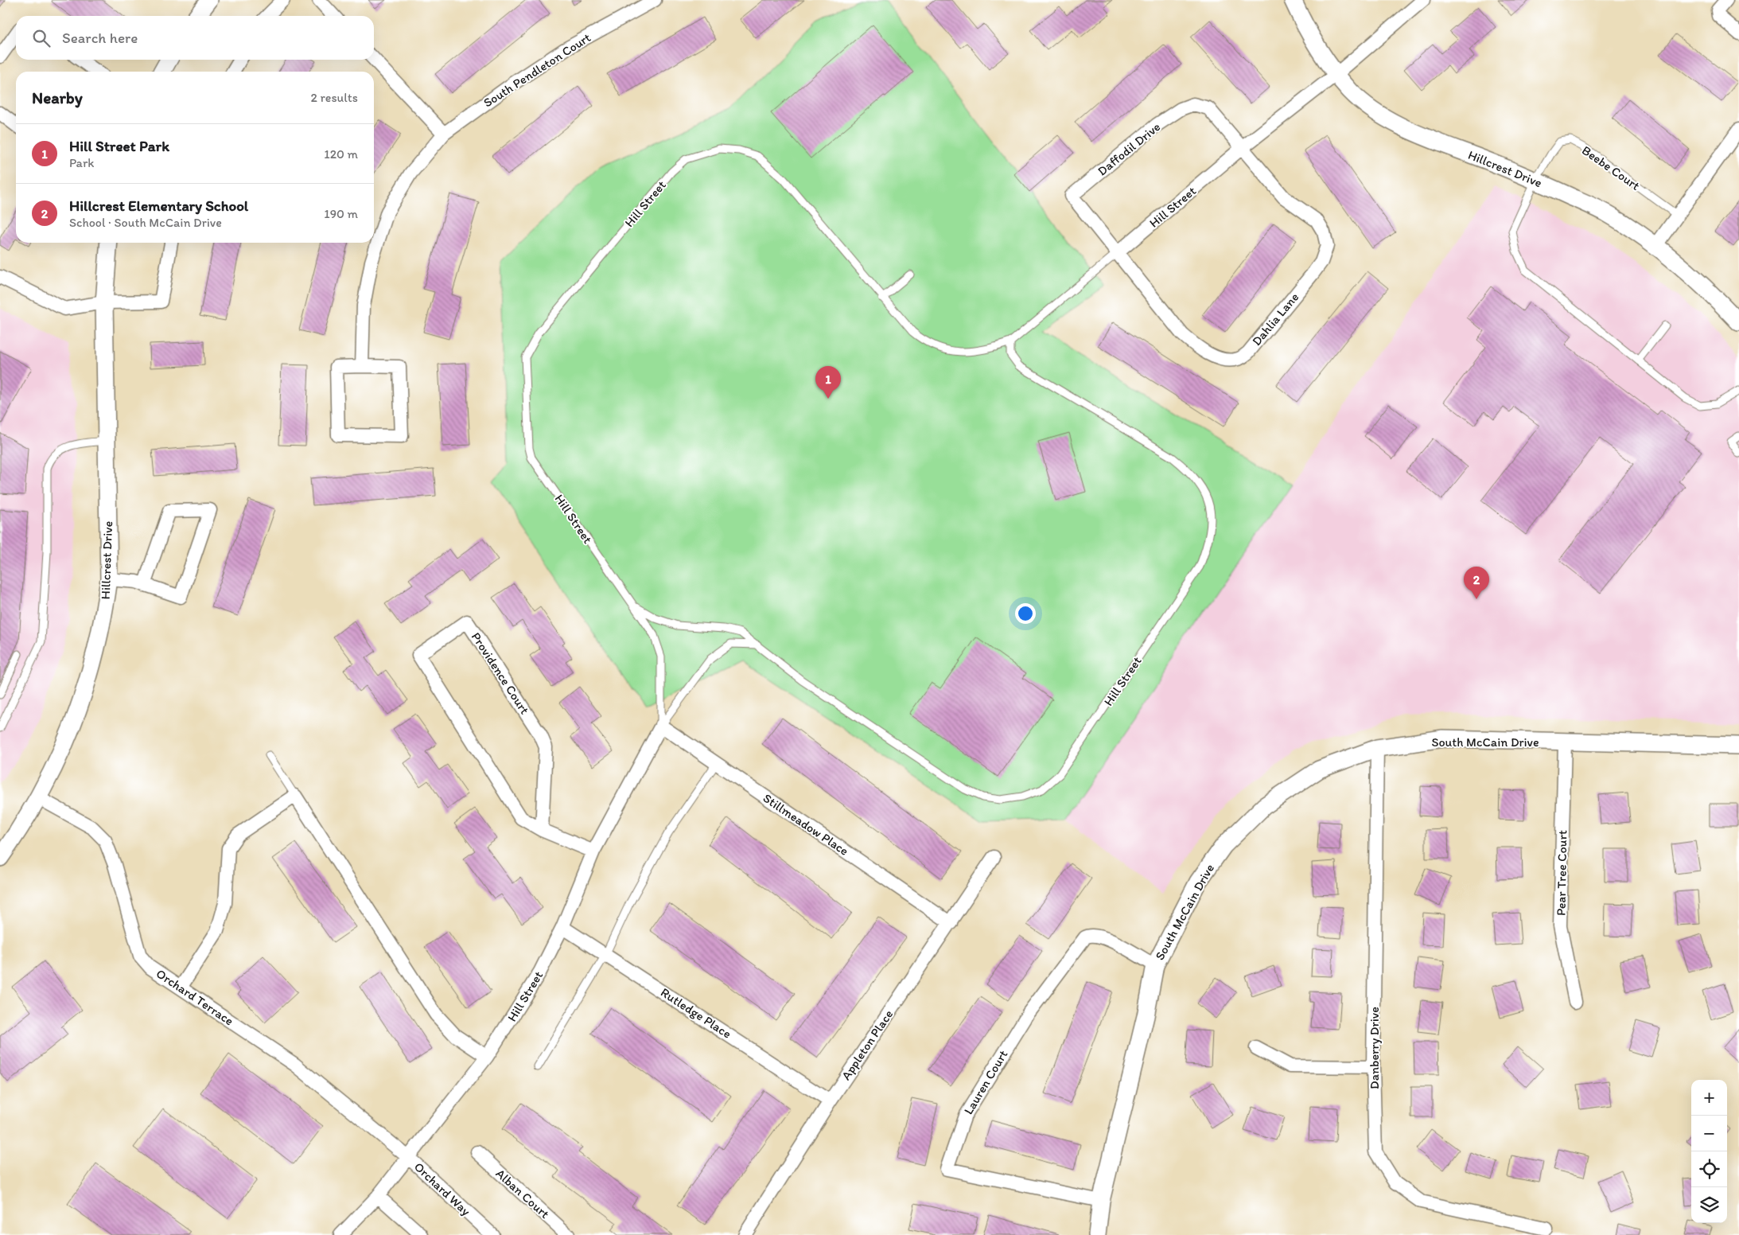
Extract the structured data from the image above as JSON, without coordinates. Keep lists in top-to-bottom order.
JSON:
{
  "streets": {
    "street": [
      "South Pendleton Court",
      "Daffodil Drive",
      "Hillcrest Drive",
      "Hill Street",
      "Dahlia Lane",
      "Providence Court",
      "South McCain Drive",
      "Stillmeadow Place",
      "Pear Tree Court",
      "Orchard Terrace",
      "Rutledge Place",
      "Appleton Place",
      "Danberry Drive",
      "Lauren Court",
      "Orchard Way",
      "Alban Court"
    ],
    "lane": ["Beebe Court"]
  },
  "crossings": [
    ["Daffodil Drive", "Hill Street"],
    ["Daffodil Drive", "Dahlia Lane"],
    ["Beebe Court", "Hillcrest Drive"],
    ["Hillcrest Drive", "Hill Street"],
    ["Hillcrest Drive", "Orchard Terrace"],
    ["Hill Street", "Dahlia Lane"],
    ["Hill Street", "Providence Court"],
    ["Hill Street", "Stillmeadow Place"],
    ["Hill Street", "Orchard Terrace"],
    ["Hill Street", "Rutledge Place"],
    ["Hill Street", "Orchard Way"],
    ["South McCain Drive", "Pear Tree Court"],
    ["South McCain Drive", "Danberry Drive"],
    ["South McCain Drive", "Lauren Court"],
    ["Stillmeadow Place", "Appleton Place"],
    ["Orchard Terrace", "Orchard Way"],
    ["Rutledge Place", "Appleton Place"]
  ],
  "page": {
    "search": "Search here",
    "heading": ["Nearby", "2 results"],
    "list": [
      {
        "mark": "1",
        "name": "Hill Street Park",
        "note": "Park",
        "value": "120 m"
      },
      {
        "mark": "2",
        "name": "Hillcrest Elementary School",
        "note": "School · South McCain Drive",
        "value": "190 m"
      }
    ],
    "pins": ["1", "2"],
    "map_buttons": ["+", "−"]
  }
}
